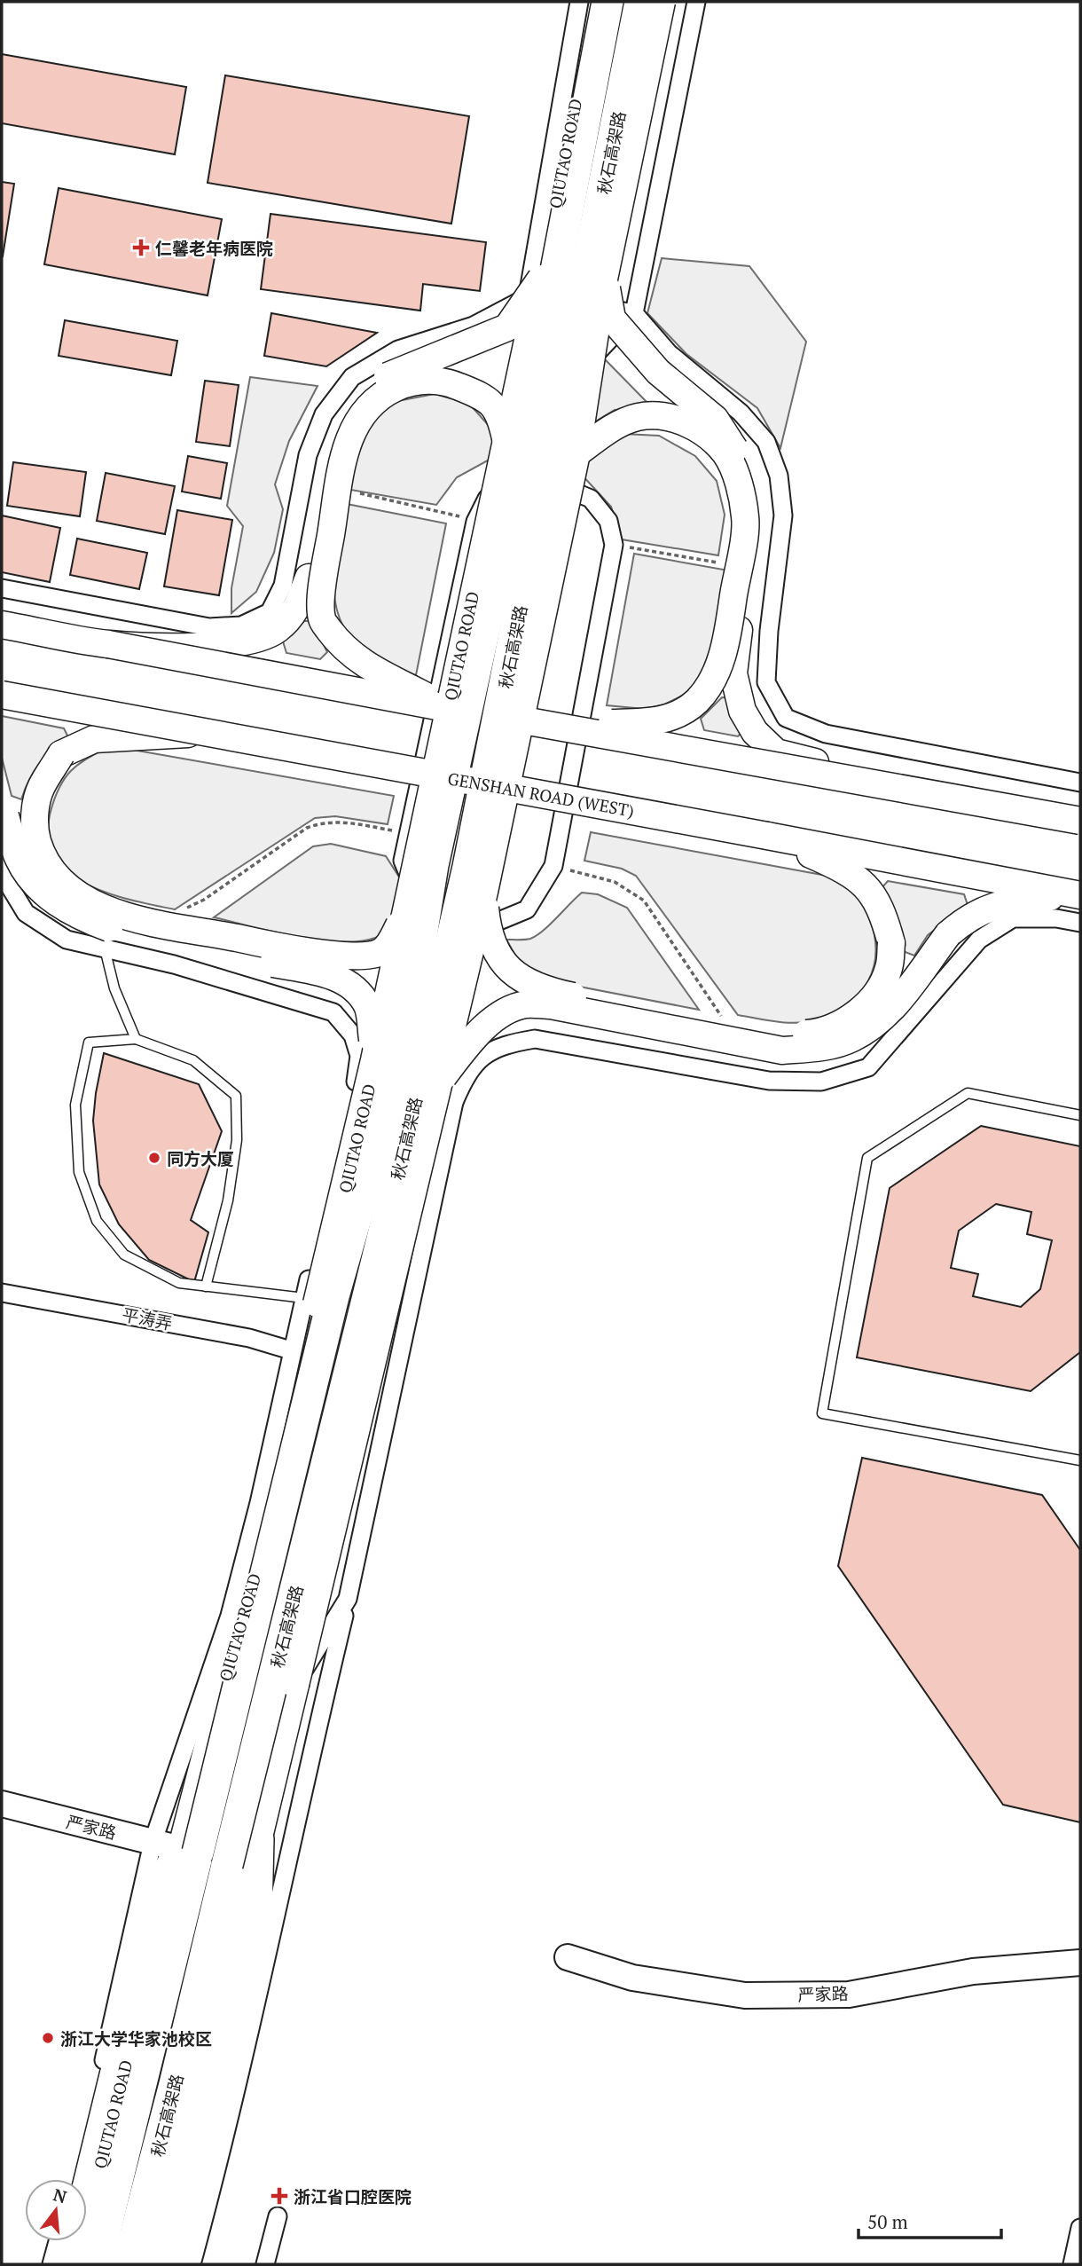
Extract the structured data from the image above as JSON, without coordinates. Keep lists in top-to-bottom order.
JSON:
{
  "streets": {
    "highway": ["秋石高架路"],
    "main road": ["QIUTAO ROAD", "GENSHAN ROAD (WEST)"],
    "street": ["平涛弄", "严家路"]
  },
  "crossings": [
    ["QIUTAO ROAD", "严家路"]
  ],
  "places": {
    "health": ["仁馨老年病医院", "浙江省口腔医院"],
    "other": ["同方大厦", "浙江大学华家池校区"]
  },
  "scale_bar": "50 m",
  "north": "top"
}
